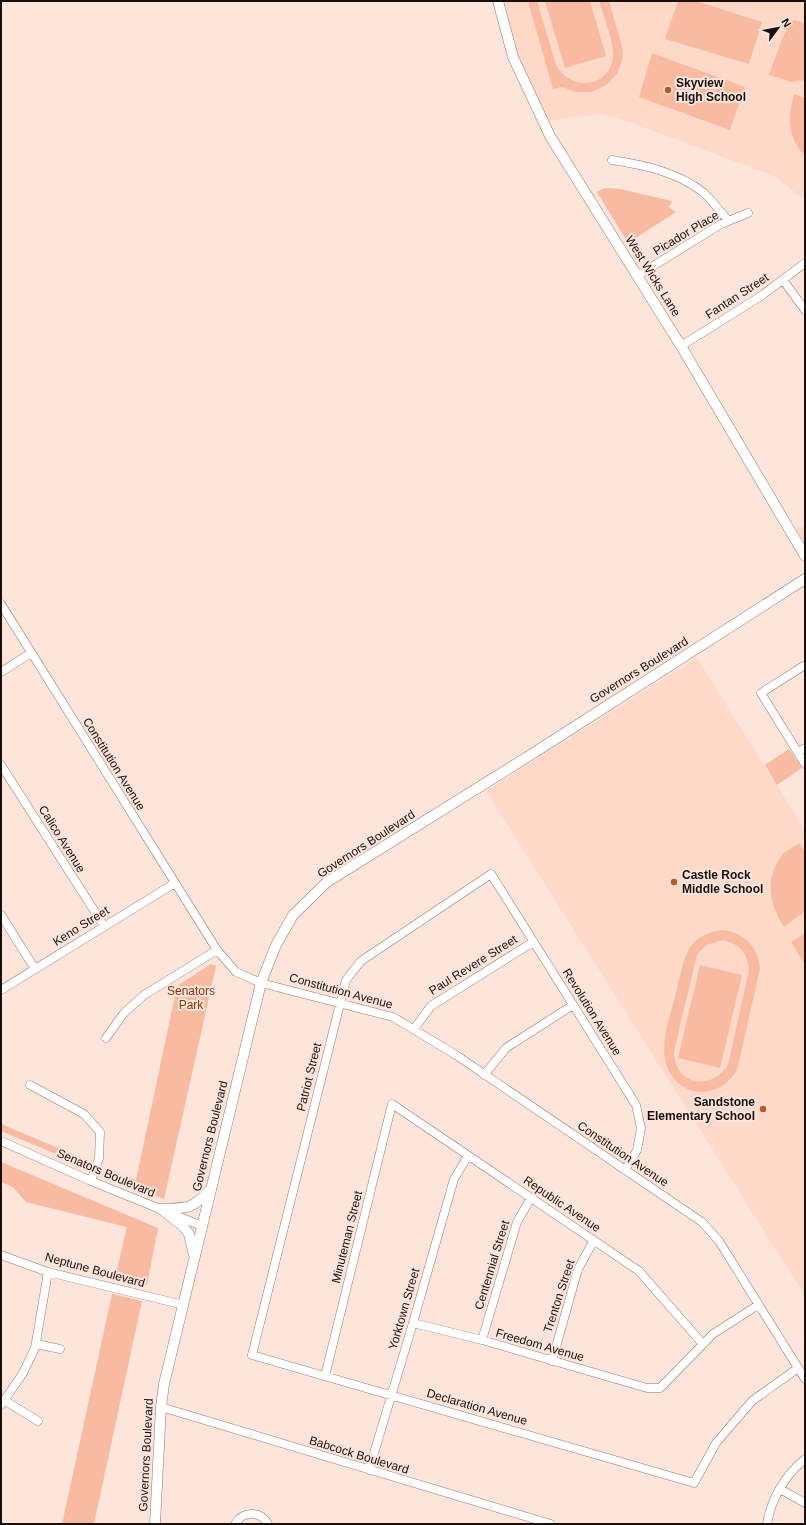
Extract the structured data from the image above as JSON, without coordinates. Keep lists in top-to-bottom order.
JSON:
{
  "streets": {
    "main road": ["West Wicks Lane", "Governors Boulevard"],
    "street": [
      "Picador Place",
      "Fantan Street",
      "Constitution Avenue",
      "Calico Avenue",
      "Keno Street",
      "Paul Revere Street",
      "Revolution Avenue",
      "Patriot Street",
      "Senators Boulevard",
      "Republic Avenue",
      "Minuteman Street",
      "Centennial Street",
      "Neptune Boulevard",
      "Trenton Street",
      "Yorktown Street",
      "Freedom Avenue",
      "Declaration Avenue",
      "Babcock Boulevard"
    ]
  },
  "crossings": [
    ["Picador Place", "West Wicks Lane"],
    ["West Wicks Lane", "Fantan Street"],
    ["Governors Boulevard", "Constitution Avenue"],
    ["Governors Boulevard", "Senators Boulevard"],
    ["Governors Boulevard", "Neptune Boulevard"],
    ["Governors Boulevard", "Babcock Boulevard"],
    ["Constitution Avenue", "Keno Street"],
    ["Constitution Avenue", "Paul Revere Street"],
    ["Constitution Avenue", "Revolution Avenue"],
    ["Constitution Avenue", "Patriot Street"],
    ["Constitution Avenue", "Declaration Avenue"],
    ["Calico Avenue", "Keno Street"],
    ["Paul Revere Street", "Revolution Avenue"],
    ["Revolution Avenue", "Patriot Street"],
    ["Patriot Street", "Declaration Avenue"],
    ["Republic Avenue", "Minuteman Street"],
    ["Republic Avenue", "Centennial Street"],
    ["Republic Avenue", "Trenton Street"],
    ["Republic Avenue", "Yorktown Street"],
    ["Republic Avenue", "Freedom Avenue"],
    ["Minuteman Street", "Declaration Avenue"],
    ["Centennial Street", "Freedom Avenue"],
    ["Trenton Street", "Freedom Avenue"],
    ["Yorktown Street", "Freedom Avenue"],
    ["Yorktown Street", "Declaration Avenue"],
    ["Yorktown Street", "Babcock Boulevard"]
  ],
  "parks": ["Senators Park"],
  "places": ["Skyview High School", "Castle Rock Middle School", "Sandstone Elementary School"],
  "north": "top right"
}
